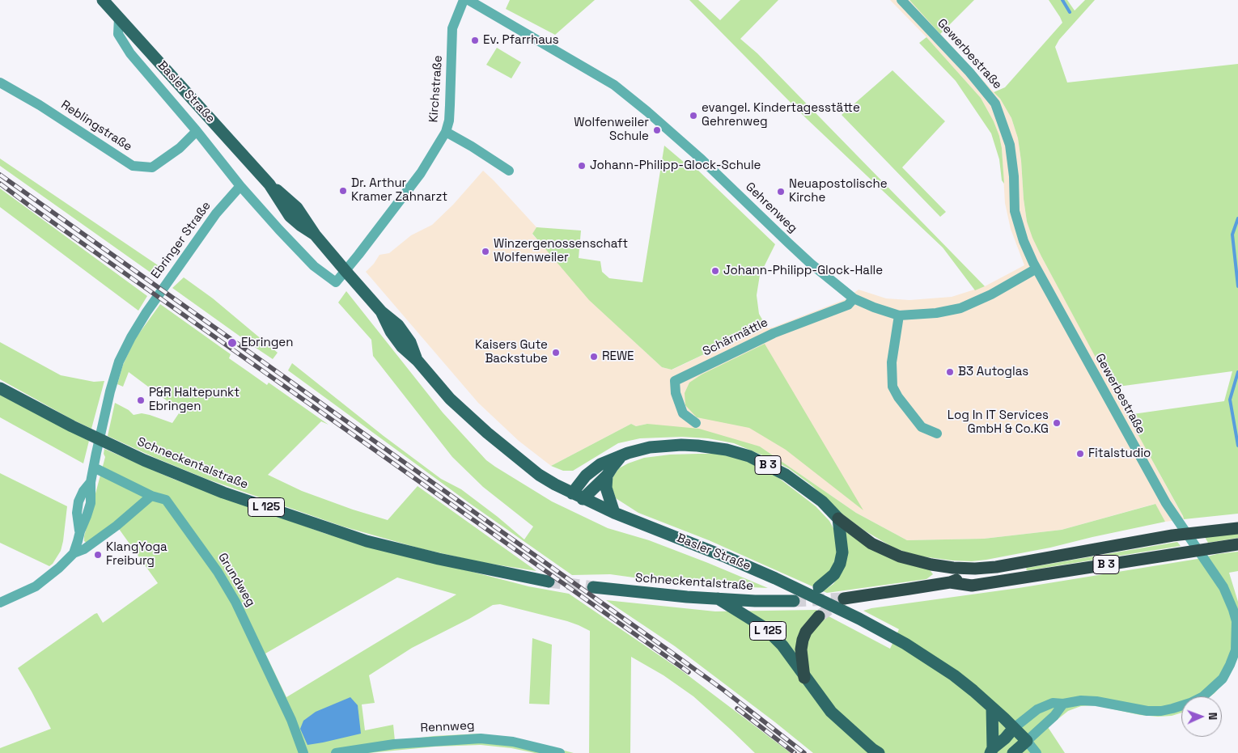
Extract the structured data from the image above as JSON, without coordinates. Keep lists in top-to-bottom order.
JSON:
{
  "streets": {
    "highway": ["B 3"],
    "main road": ["Basler Straße", "Schneckentalstraße", "L 125"],
    "street": [
      "Gewerbestraße",
      "Kirchstraße",
      "Reblingstraße",
      "Gehrenweg",
      "Ebringer Straße",
      "Schärmättle",
      "Grundweg",
      "Rennweg"
    ]
  },
  "crossings": [
    ["Gewerbestraße", "Basler Straße"],
    ["Gewerbestraße", "Gehrenweg"],
    ["Kirchstraße", "Basler Straße"],
    ["Basler Straße", "B 3"],
    ["Gehrenweg", "Schärmättle"],
    ["Ebringer Straße", "Grundweg"],
    ["Schneckentalstraße", "L 125"]
  ],
  "places": [
    "Ev. Pfarrhaus",
    "evangel. Kindertagesstätte Gehrenweg",
    "Wolfenweiler Schule",
    "Johann-Philipp-Glock-Schule",
    "Dr. Arthur Kramer Zahnarzt",
    "Neuapostolische Kirche",
    "Winzergenossenschaft Wolfenweiler",
    "Johann-Philipp-Glock-Halle",
    "Ebringen",
    "Kaisers Gute Backstube",
    "REWE",
    "B3 Autoglas",
    "P&R Haltepunkt Ebringen",
    "Log In IT Services GmbH & Co.KG",
    "Fitalstudio",
    "KlangYoga Freiburg"
  ],
  "north": "right"
}
